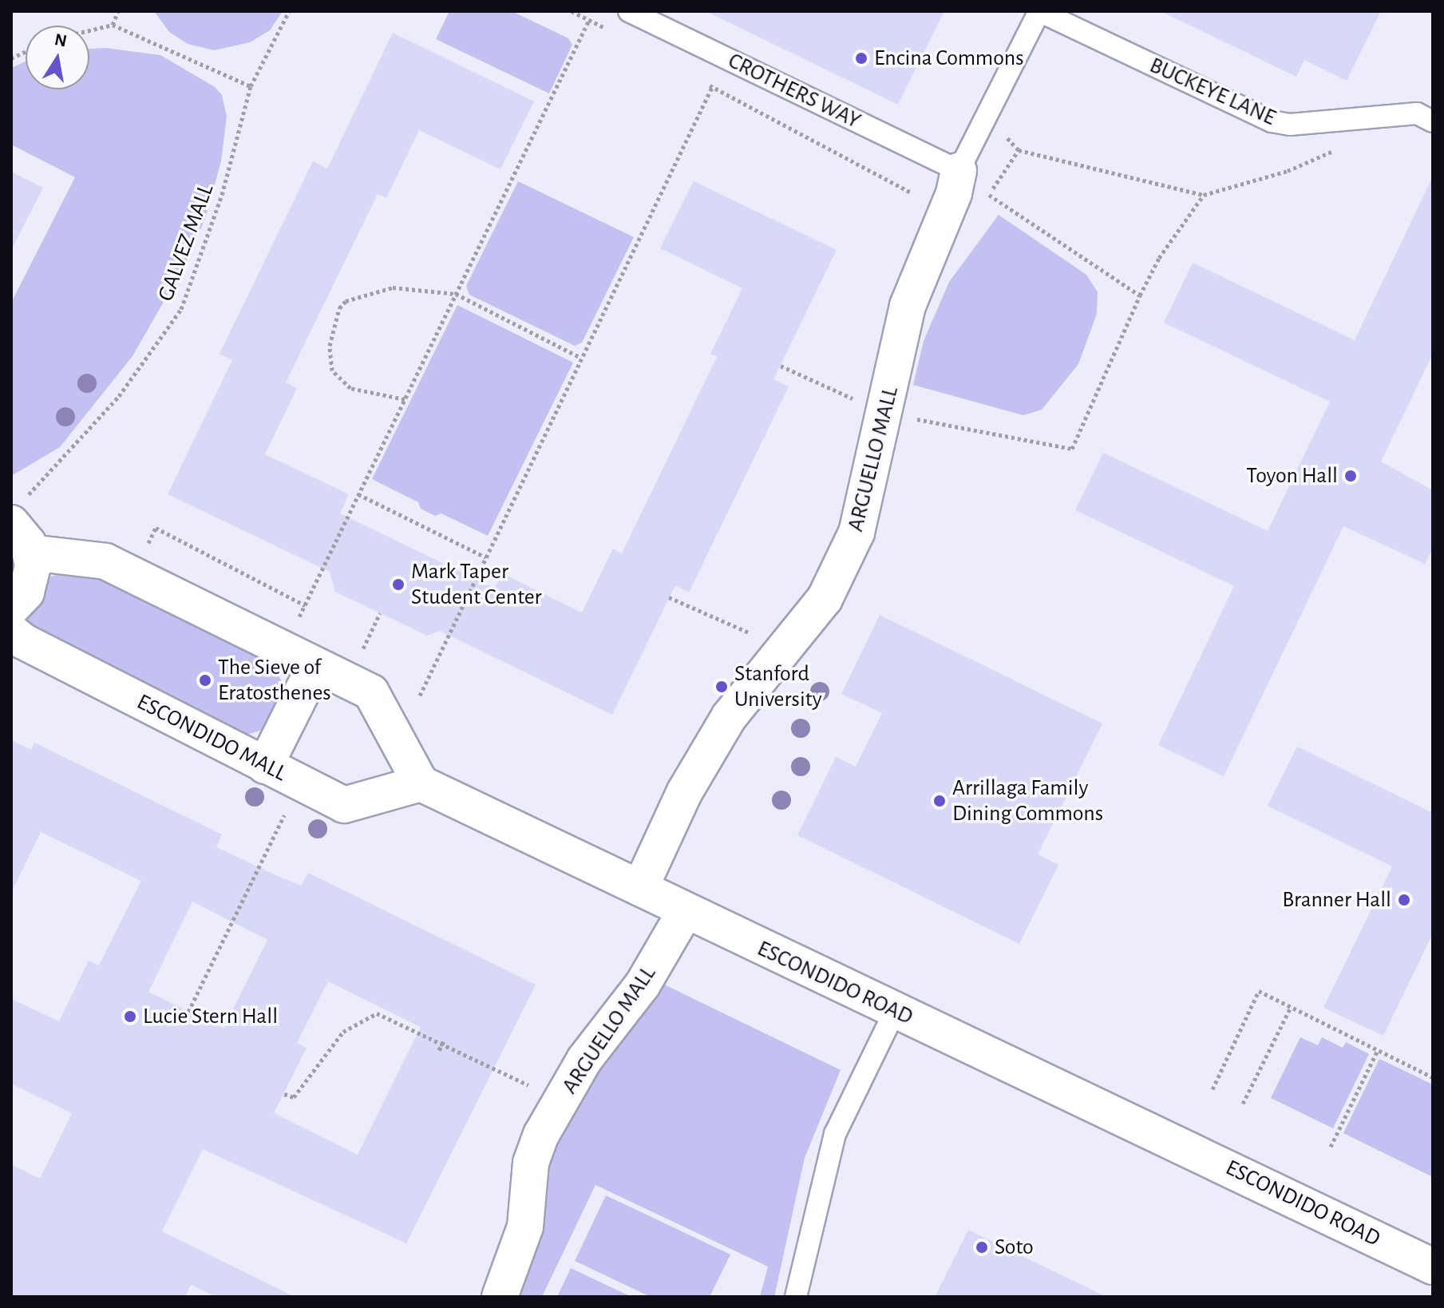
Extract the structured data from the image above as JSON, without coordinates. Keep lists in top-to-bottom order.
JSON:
{
  "streets": {
    "street": ["ARGUELLO MALL", "ESCONDIDO MALL", "ESCONDIDO ROAD"],
    "lane": ["CROTHERS WAY", "BUCKEYE LANE"],
    "path": ["GALVEZ MALL"]
  },
  "crossings": [
    ["CROTHERS WAY", "ARGUELLO MALL"],
    ["ARGUELLO MALL", "ESCONDIDO ROAD"],
    ["ESCONDIDO MALL", "ESCONDIDO ROAD"]
  ],
  "places": [
    "Encina Commons",
    "Toyon Hall",
    "Mark Taper Student Center",
    "The Sieve of Eratosthenes",
    "Stanford University",
    "Arrillaga Family Dining Commons",
    "Branner Hall",
    "Lucie Stern Hall",
    "Soto"
  ],
  "north": "top"
}
